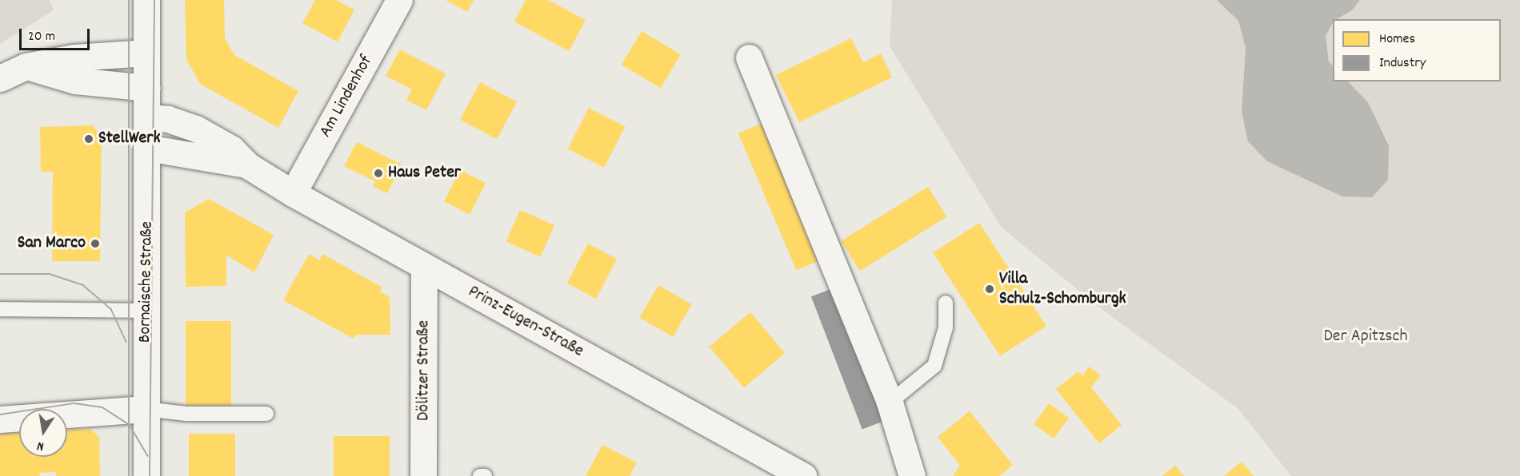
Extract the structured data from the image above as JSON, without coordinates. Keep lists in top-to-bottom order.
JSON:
{
  "streets": {
    "street": [
      "Am Lindenhof",
      "Bornaische Straße",
      "Prinz-Eugen-Straße",
      "Dölitzer Straße"
    ]
  },
  "crossings": [
    ["Am Lindenhof", "Prinz-Eugen-Straße"],
    ["Bornaische Straße", "Prinz-Eugen-Straße"],
    ["Prinz-Eugen-Straße", "Dölitzer Straße"]
  ],
  "parks": ["Der Apitzsch"],
  "places": [
    "StellWerk",
    "Haus Peter",
    "San Marco",
    "Villa Schulz-Schomburgk"
  ],
  "legend": ["Homes", "Industry"],
  "scale_bar": "20 m",
  "north": "bottom"
}
